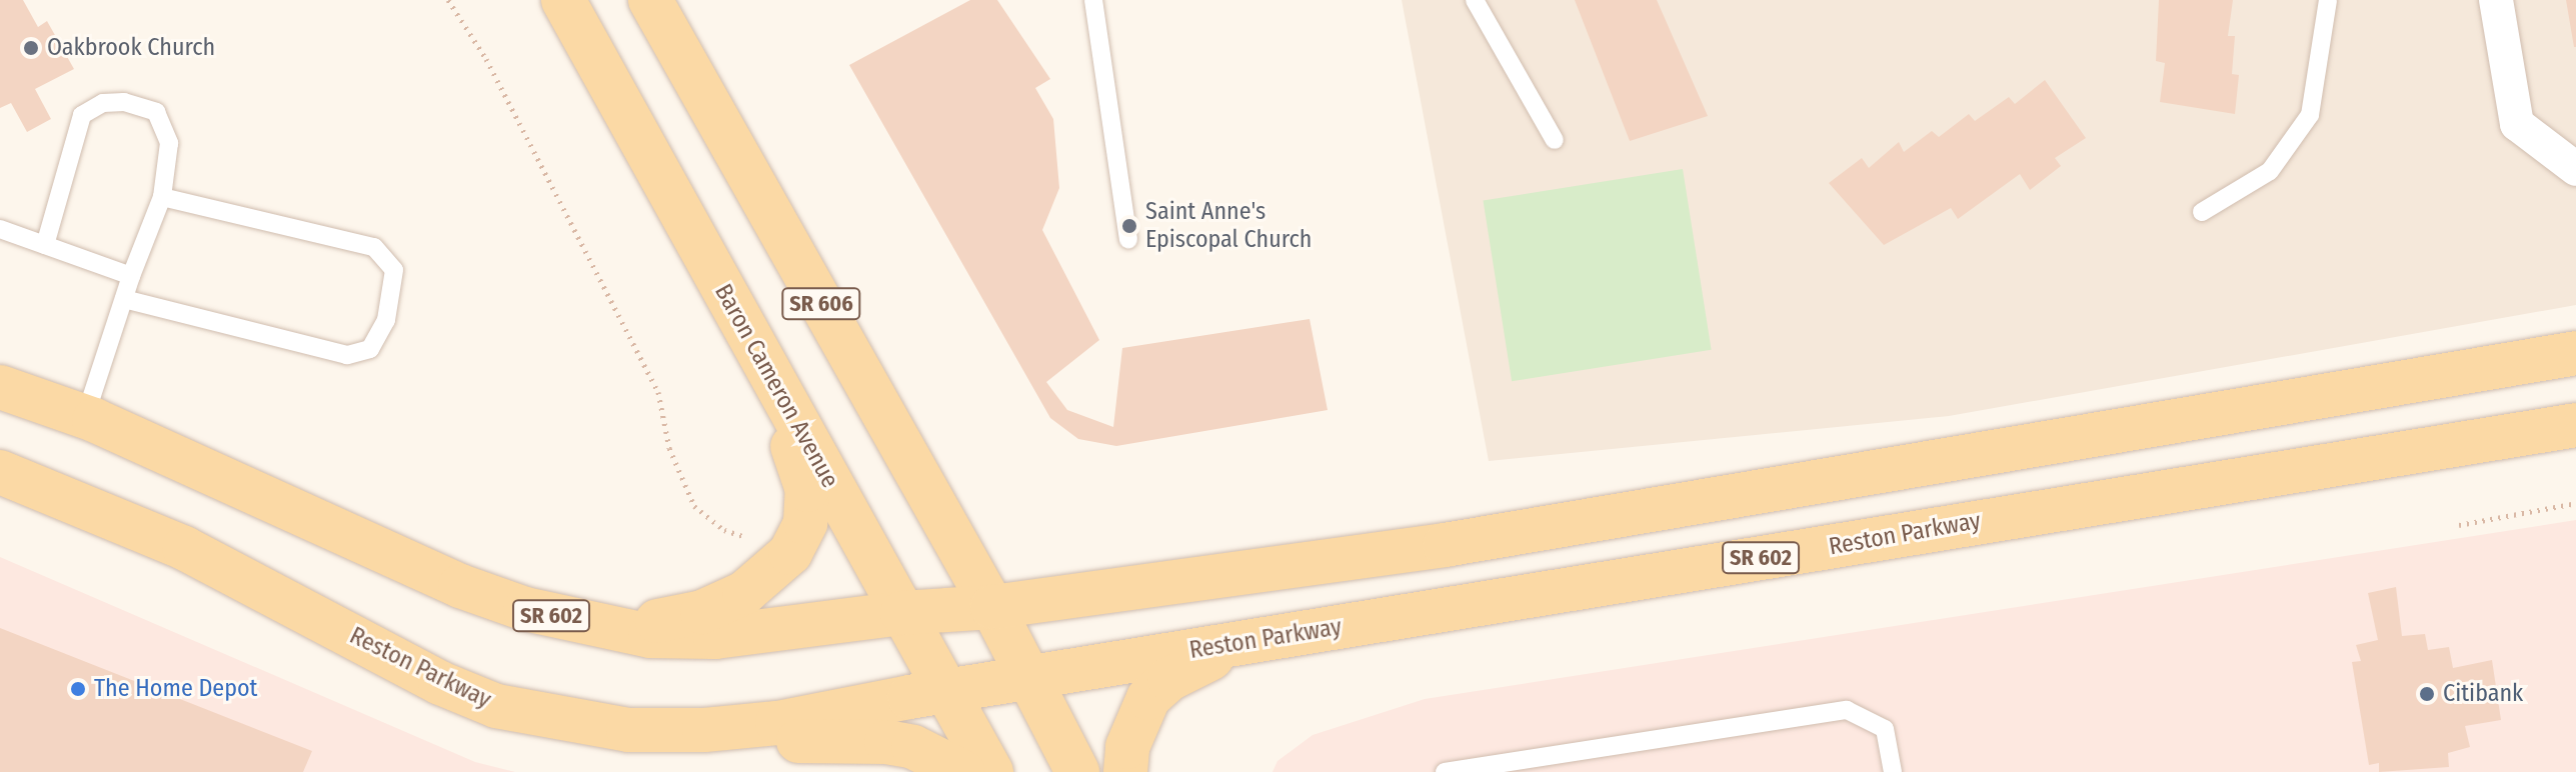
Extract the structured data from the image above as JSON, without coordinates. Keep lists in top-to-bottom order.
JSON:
{
  "streets": {
    "main road": [
      "SR 606",
      "Baron Cameron Avenue",
      "Reston Parkway",
      "SR 602"
    ]
  },
  "crossings": [
    ["SR 606", "Reston Parkway"],
    ["SR 606", "SR 602"],
    ["Baron Cameron Avenue", "Reston Parkway"],
    ["Baron Cameron Avenue", "SR 602"]
  ],
  "places": [
    "Oakbrook Church",
    "Saint Anne's Episcopal Church",
    "The Home Depot",
    "Citibank"
  ]
}
